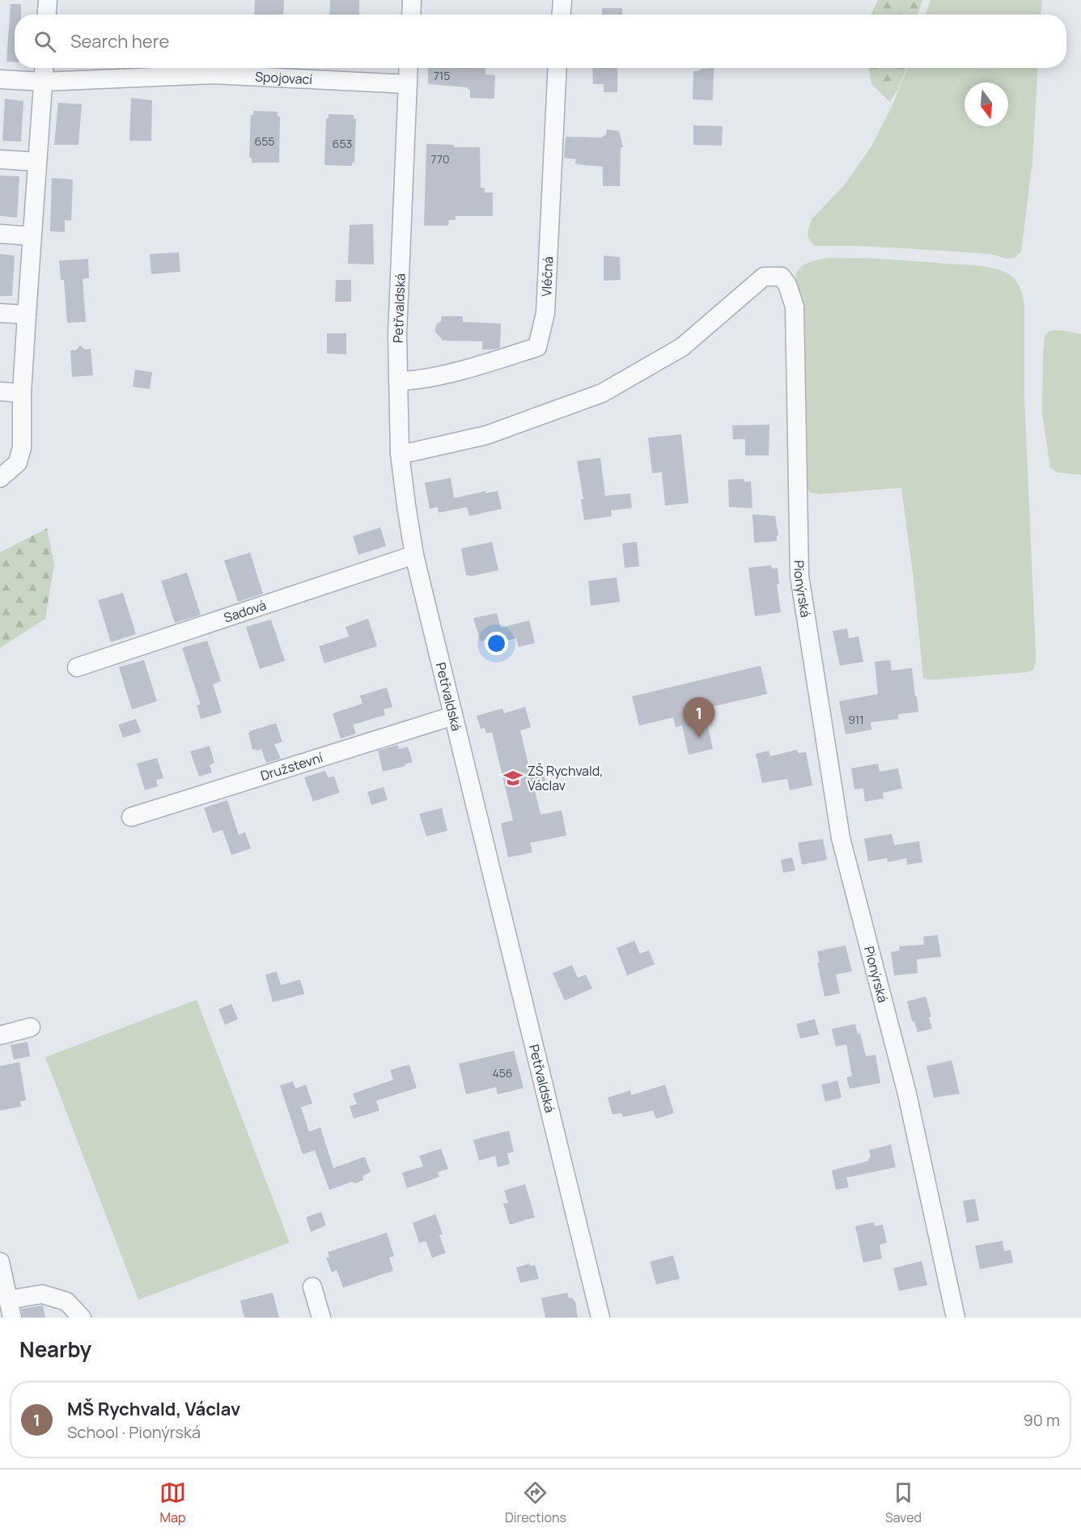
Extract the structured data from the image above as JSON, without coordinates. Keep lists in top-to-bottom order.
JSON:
{
  "streets": {
    "street": [
      "Spojovací",
      "Vléčná",
      "Petřvaldská",
      "Pionýrská",
      "Sadová",
      "Družstevní"
    ]
  },
  "crossings": [
    ["Spojovací", "Petřvaldská"],
    ["Vléčná", "Petřvaldská"],
    ["Petřvaldská", "Pionýrská"],
    ["Petřvaldská", "Sadová"],
    ["Petřvaldská", "Družstevní"]
  ],
  "places": {
    "school or university": ["ZŠ Rychvald, Václav"]
  },
  "house_numbers": [
    "715",
    "655",
    "653",
    "770",
    "911",
    "456"
  ],
  "north": "bottom",
  "page": {
    "search": "Search here",
    "pins": "1",
    "heading": "Nearby",
    "list": [
      {
        "mark": "1",
        "name": "MŠ Rychvald, Václav",
        "note": "School · Pionýrská",
        "value": "90 m"
      }
    ],
    "nav": ["Map", "Directions", "Saved"]
  }
}
